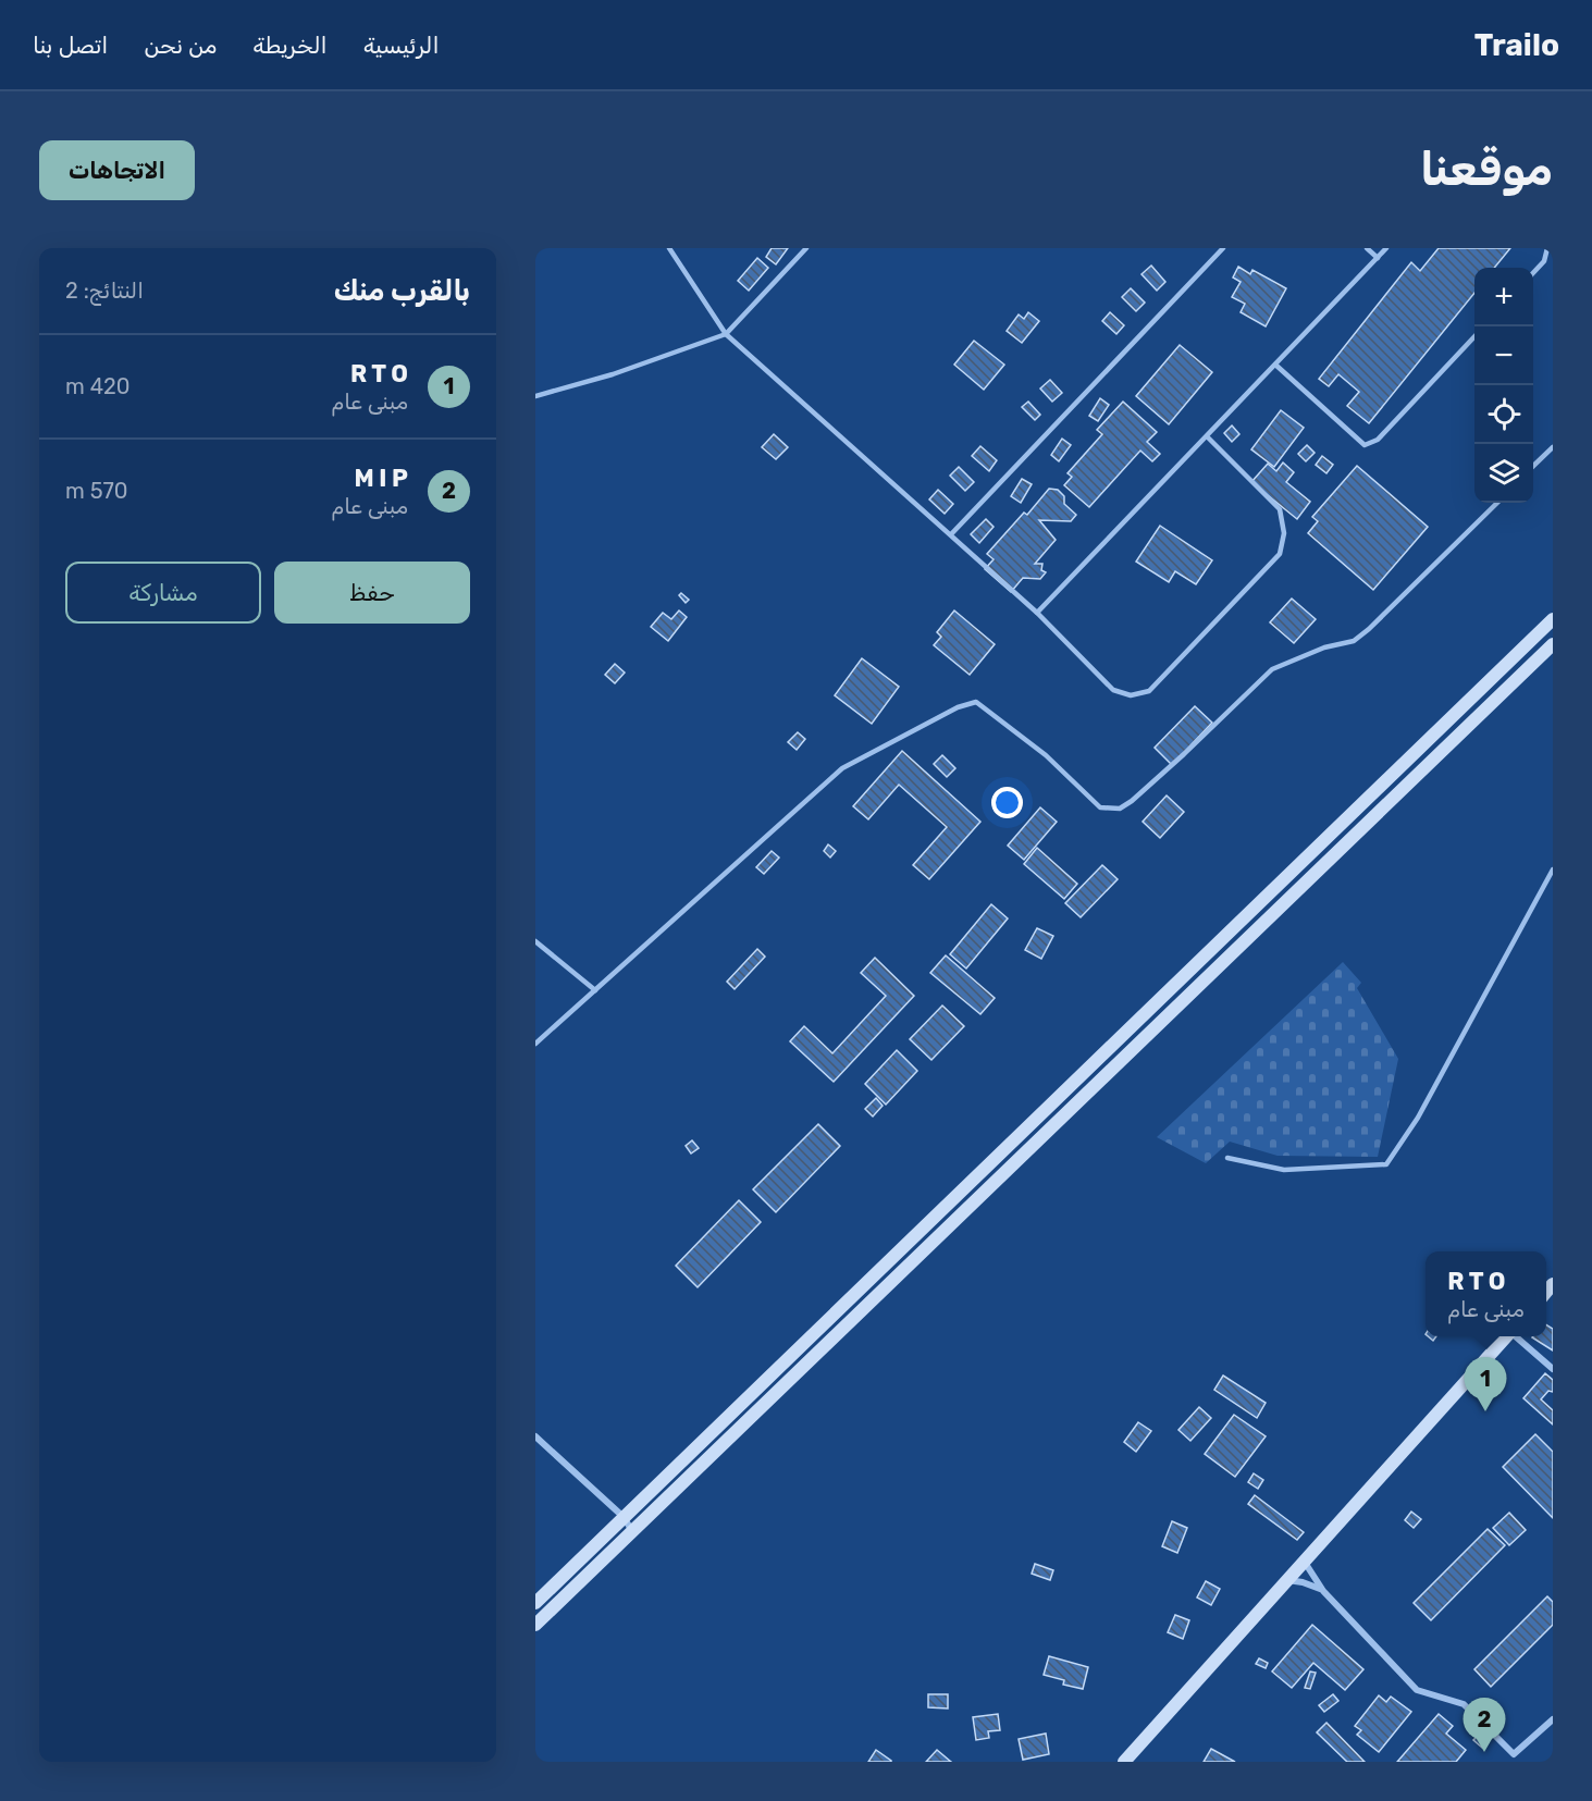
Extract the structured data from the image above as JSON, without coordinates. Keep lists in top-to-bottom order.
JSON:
{
  "page": {
    "header": "Trailo",
    "nav": [
      "الرئيسية",
      "الخريطة",
      "من نحن",
      "اتصل بنا"
    ],
    "buttons": [
      "الاتجاهات",
      ["حفظ", "مشاركة"]
    ],
    "title": "موقعنا",
    "heading": ["بالقرب منك", "النتائج: 2"],
    "map_buttons": ["+", "−"],
    "list": [
      {
        "mark": "1",
        "name": "R T O",
        "note": "مبنى عام",
        "value": "420 m"
      },
      {
        "mark": "2",
        "name": "M I P",
        "note": "مبنى عام",
        "value": "570 m"
      }
    ],
    "popup": ["R T O", "مبنى عام"],
    "pins": ["1", "2"]
  }
}
